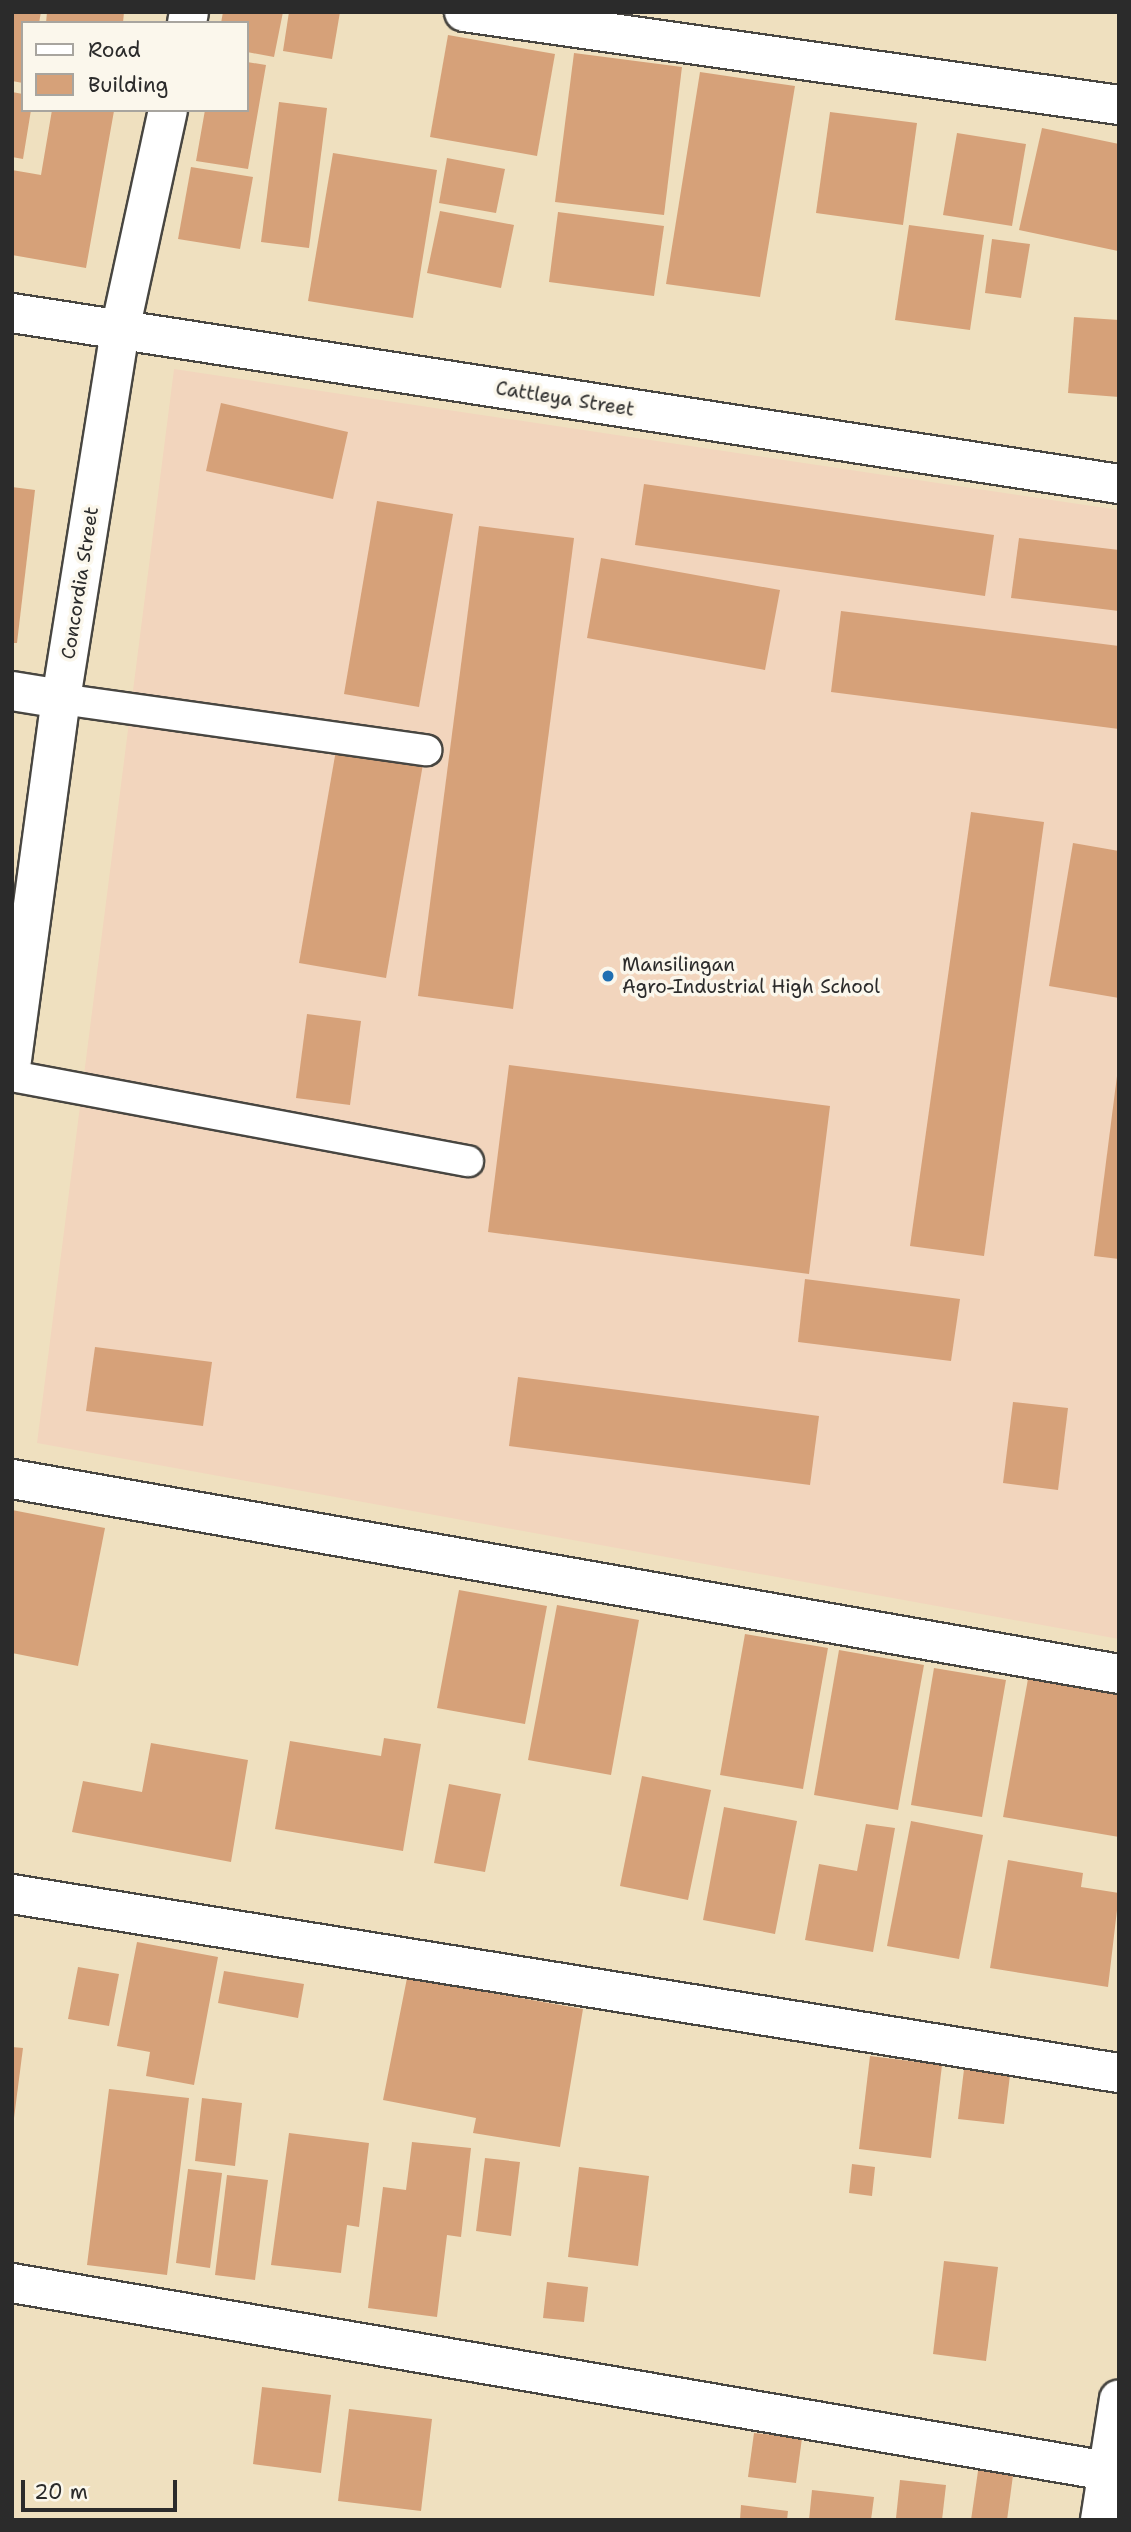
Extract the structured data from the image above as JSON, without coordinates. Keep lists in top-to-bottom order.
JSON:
{
  "streets": {
    "street": ["Cattleya Street", "Concordia Street"]
  },
  "crossings": [
    ["Cattleya Street", "Concordia Street"]
  ],
  "places": ["Mansilingan Agro-Industrial High School"],
  "legend": ["Road", "Building"],
  "scale_bar": "20 m"
}
